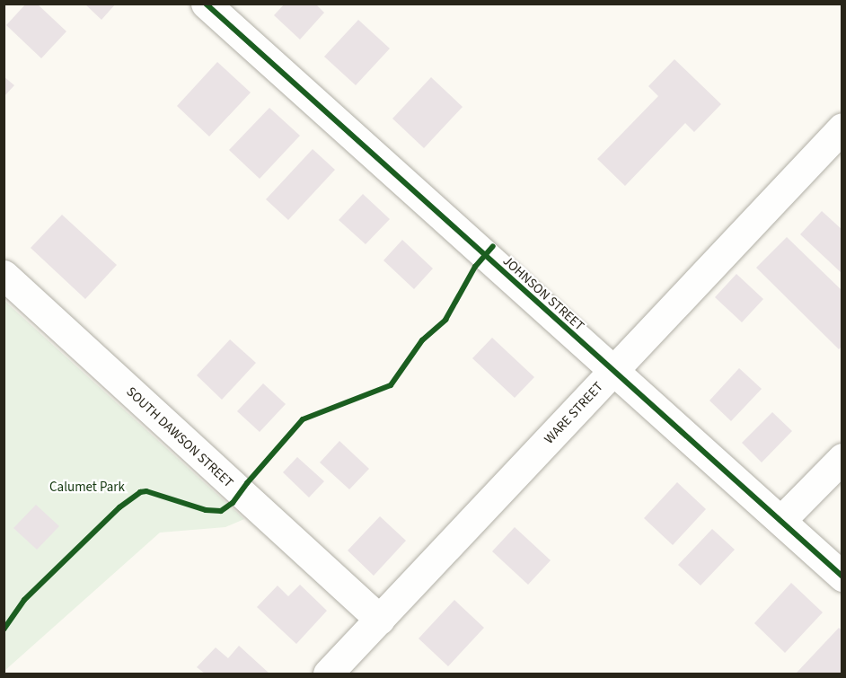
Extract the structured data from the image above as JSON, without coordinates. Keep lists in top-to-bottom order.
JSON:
{
  "streets": {
    "street": ["JOHNSON STREET", "WARE STREET", "SOUTH DAWSON STREET"]
  },
  "crossings": [
    ["JOHNSON STREET", "WARE STREET"],
    ["WARE STREET", "SOUTH DAWSON STREET"]
  ],
  "parks": ["Calumet Park"]
}
